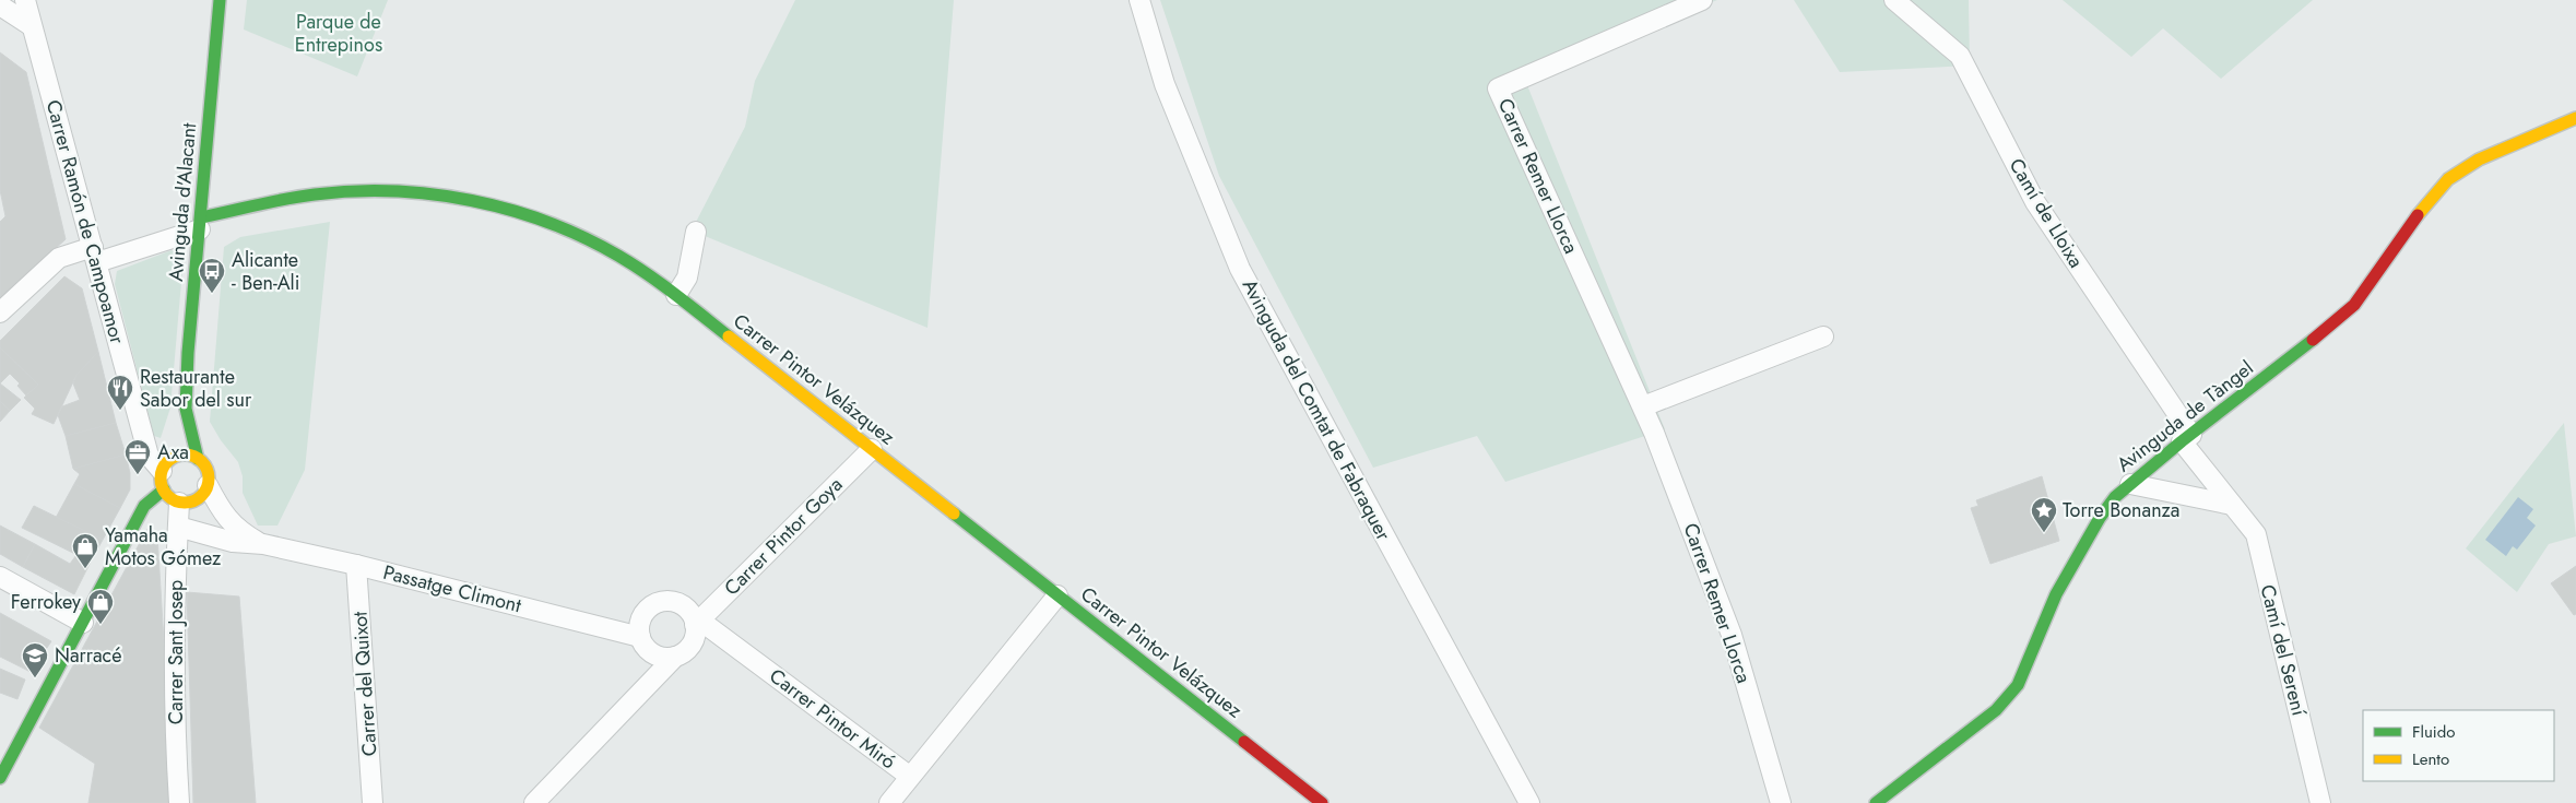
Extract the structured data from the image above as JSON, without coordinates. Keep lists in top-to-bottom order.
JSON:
{
  "streets": {
    "street": [
      "Carrer Remer Llorca",
      "Avinguda d'Alacant",
      "Camí de Lloixa",
      "Carrer Ramón de Campoamor",
      "Carrer Pintor Velázquez",
      "Avinguda del Comtat de Fabraquer",
      "Avinguda de Tàngel",
      "Carrer Pintor Goya",
      "Passatge Climont",
      "Camí del Serení",
      "Carrer Sant Josep",
      "Carrer del Quixot",
      "Carrer Pintor Miró"
    ]
  },
  "crossings": [
    ["Avinguda d'Alacant", "Carrer Ramón de Campoamor"],
    ["Avinguda d'Alacant", "Carrer Pintor Velázquez"],
    ["Avinguda d'Alacant", "Passatge Climont"],
    ["Avinguda d'Alacant", "Carrer Sant Josep"],
    ["Camí de Lloixa", "Avinguda de Tàngel"],
    ["Camí de Lloixa", "Camí del Serení"],
    ["Carrer Ramón de Campoamor", "Passatge Climont"],
    ["Carrer Ramón de Campoamor", "Carrer Sant Josep"],
    ["Carrer Pintor Velázquez", "Carrer Pintor Goya"],
    ["Carrer Pintor Velázquez", "Carrer Pintor Miró"],
    ["Avinguda de Tàngel", "Camí del Serení"],
    ["Carrer Pintor Goya", "Passatge Climont"],
    ["Carrer Pintor Goya", "Carrer Pintor Miró"],
    ["Passatge Climont", "Carrer Sant Josep"],
    ["Passatge Climont", "Carrer del Quixot"],
    ["Passatge Climont", "Carrer Pintor Miró"]
  ],
  "parks": ["Parque de Entrepinos"],
  "places": {
    "bus stop": ["Alicante - Ben-Ali"],
    "restaurant": ["Restaurante Sabor del sur"],
    "office": ["Axa"],
    "place": ["Torre Bonanza"],
    "shop": ["Yamaha Motos Gómez", "Ferrokey"],
    "school or university": ["Narracé"]
  },
  "legend": ["Fluido", "Lento"]
}
